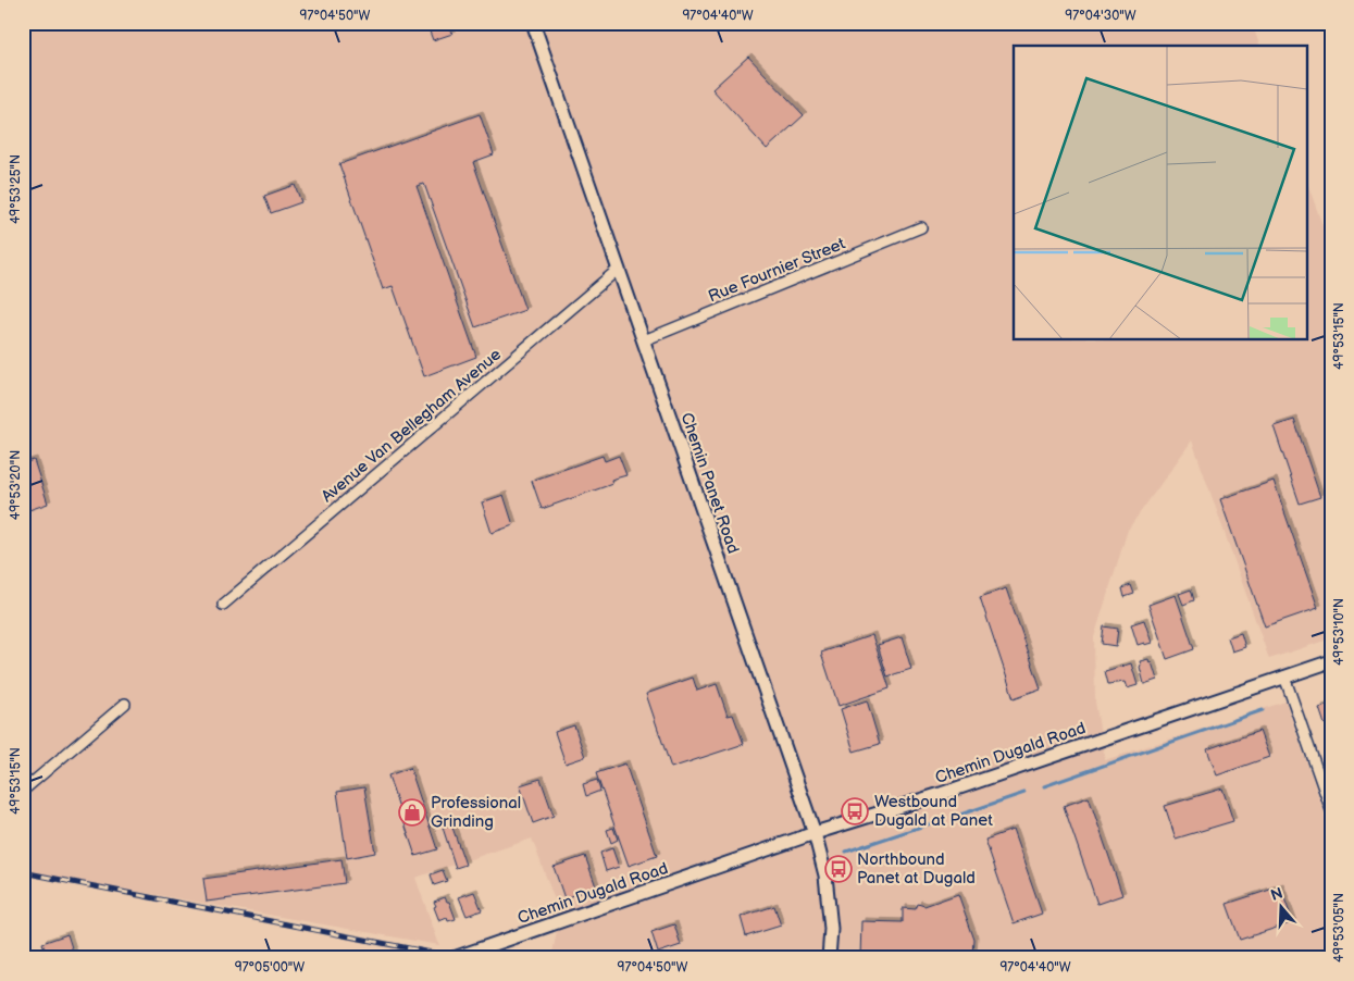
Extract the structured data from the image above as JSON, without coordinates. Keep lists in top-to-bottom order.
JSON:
{
  "streets": {
    "street": [
      "Rue Fournier Street",
      "Avenue Van Bellegham Avenue",
      "Chemin Panet Road",
      "Chemin Dugald Road"
    ]
  },
  "crossings": [
    ["Rue Fournier Street", "Chemin Panet Road"],
    ["Avenue Van Bellegham Avenue", "Chemin Panet Road"],
    ["Chemin Panet Road", "Chemin Dugald Road"]
  ],
  "places": {
    "bus stop": ["Westbound Dugald at Panet", "Northbound Panet at Dugald"],
    "shop": ["Professional Grinding"]
  },
  "north": "top",
  "coordinates": [
    "97°04'50\"W",
    "97°04'40\"W",
    "97°04'30\"W",
    "49°53'25\"N",
    "49°53'15\"N",
    "49°53'20\"N",
    "49°53'10\"N",
    "49°53'05\"N",
    "97°05'00\"W"
  ]
}
